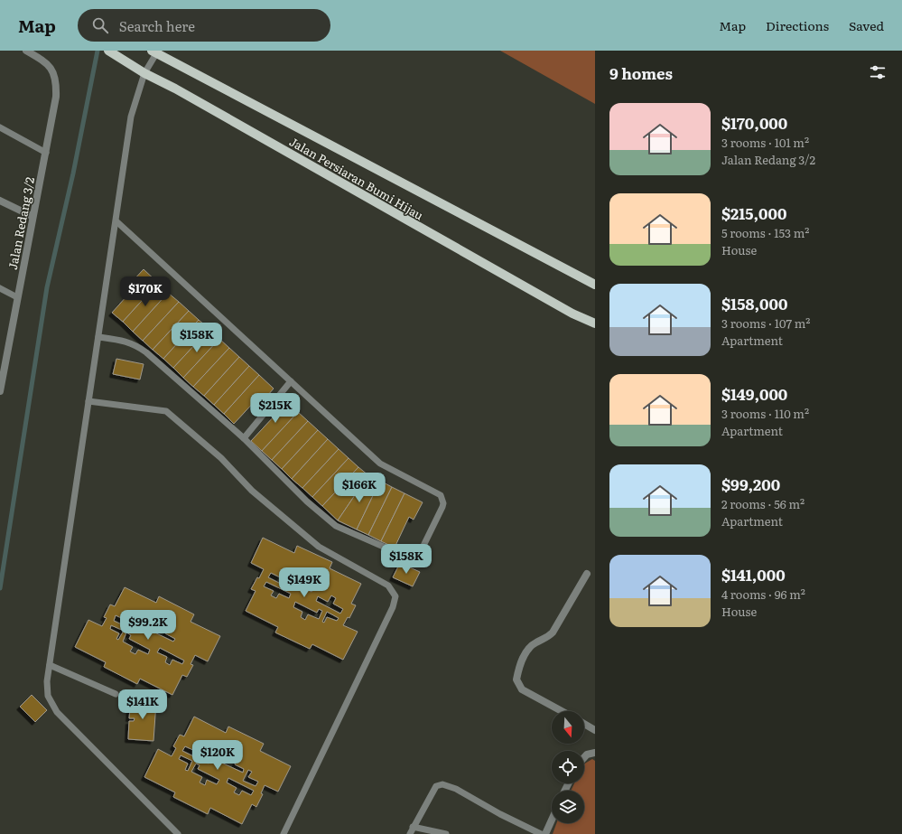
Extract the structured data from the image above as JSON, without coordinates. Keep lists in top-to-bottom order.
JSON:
{
  "streets": {
    "main road": ["Jalan Persiaran Bumi Hijau"],
    "street": ["Jalan Redang 3/2"]
  },
  "north": "bottom",
  "page": {
    "header": "Map",
    "search": "Search here",
    "nav": ["Map", "Directions", "Saved"],
    "heading": "9 homes",
    "list": [
      {
        "name": "$170,000",
        "note": "3 rooms · 101 m² · Jalan Redang 3/2"
      },
      {
        "name": "$215,000",
        "note": "5 rooms · 153 m² · House"
      },
      {
        "name": "$158,000",
        "note": "3 rooms · 107 m² · Apartment"
      },
      {
        "name": "$149,000",
        "note": "3 rooms · 110 m² · Apartment"
      },
      {
        "name": "$99,200",
        "note": "2 rooms · 56 m² · Apartment"
      },
      {
        "name": "$141,000",
        "note": "4 rooms · 96 m² · House"
      }
    ],
    "price": [
      "$170K",
      "$158K",
      "$215K",
      "$166K",
      "$158K",
      "$149K",
      "$99.2K",
      "$141K",
      "$120K"
    ]
  }
}
